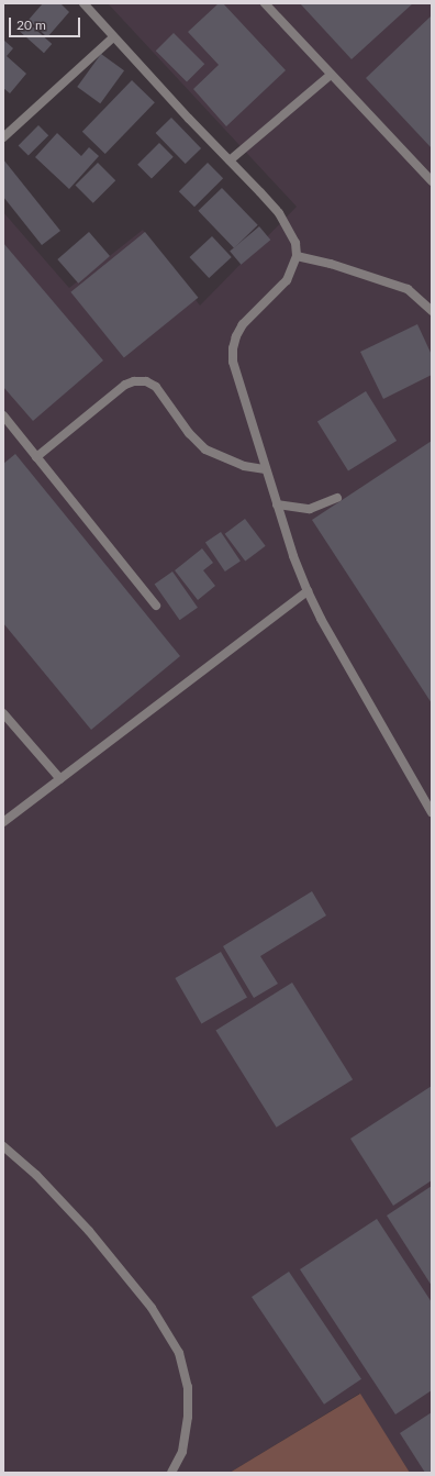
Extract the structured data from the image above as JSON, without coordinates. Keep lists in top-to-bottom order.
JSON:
{
  "scale_bar": "20 m"
}
